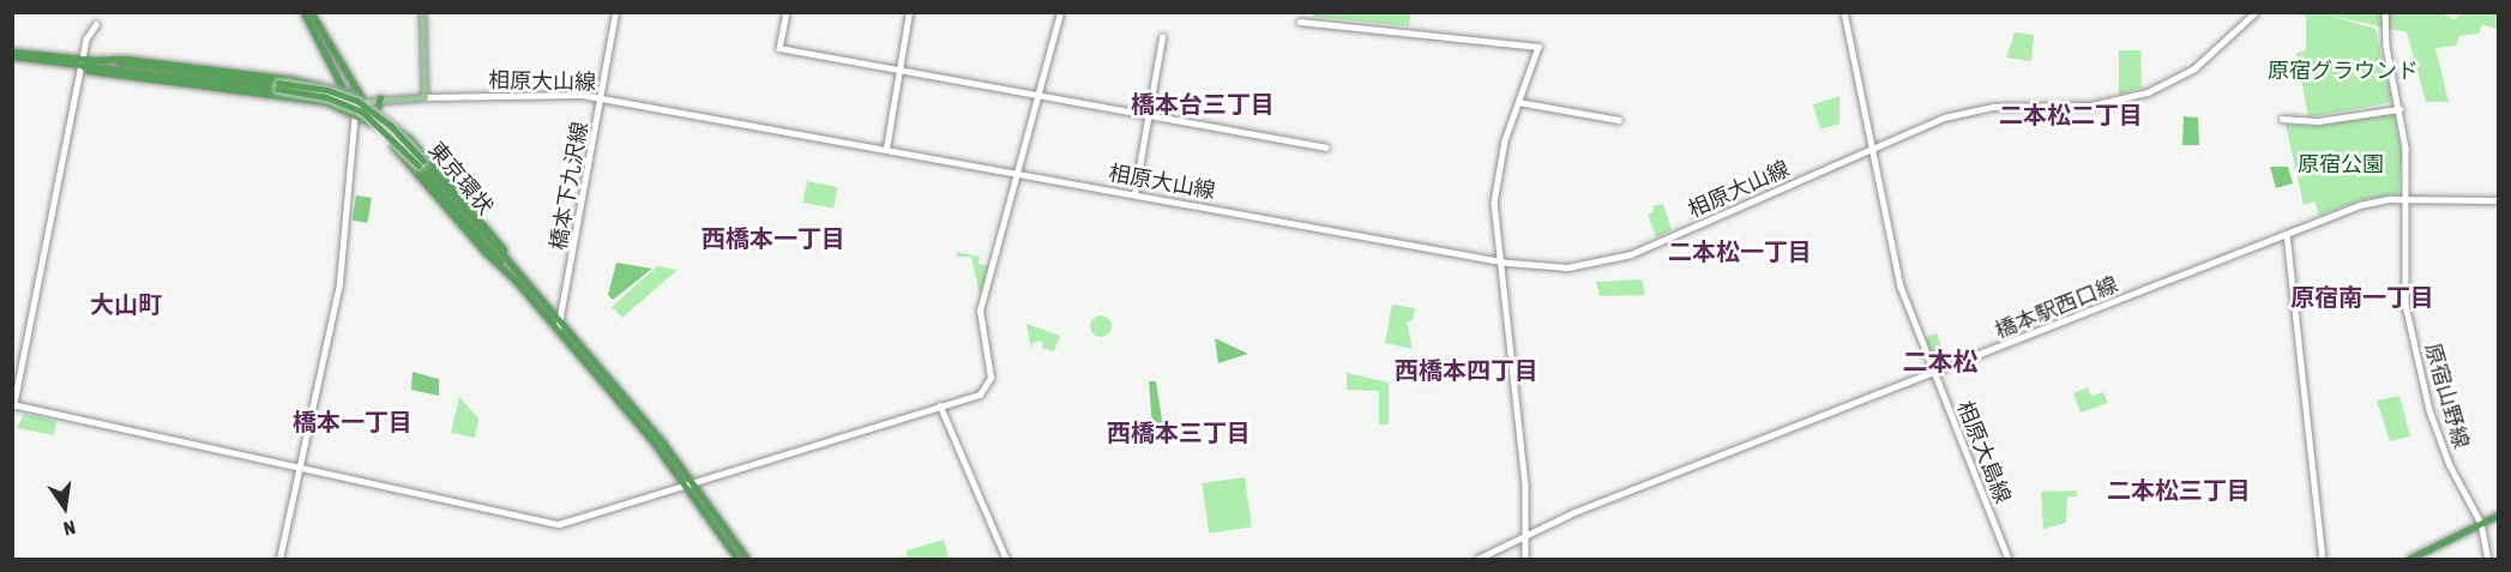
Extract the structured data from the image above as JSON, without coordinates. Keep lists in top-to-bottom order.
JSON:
{
  "streets": {
    "highway": ["東京環状"],
    "street": [
      "相原大山線",
      "橋本下九沢線",
      "橋本駅西口線",
      "原宿山野線",
      "相原大島線"
    ]
  },
  "crossings": [
    ["相原大山線", "橋本下九沢線"],
    ["相原大山線", "相原大島線"],
    ["東京環状", "橋本下九沢線"],
    ["橋本駅西口線", "原宿山野線"],
    ["橋本駅西口線", "相原大島線"]
  ],
  "districts": [
    "橋本台三丁目",
    "二本松二丁目",
    "西橋本一丁目",
    "二本松一丁目",
    "原宿南一丁目",
    "大山町",
    "二本松",
    "西橋本四丁目",
    "橋本一丁目",
    "西橋本三丁目",
    "二本松三丁目"
  ],
  "parks": ["原宿グラウンド", "原宿公園"],
  "north": "bottom"
}
